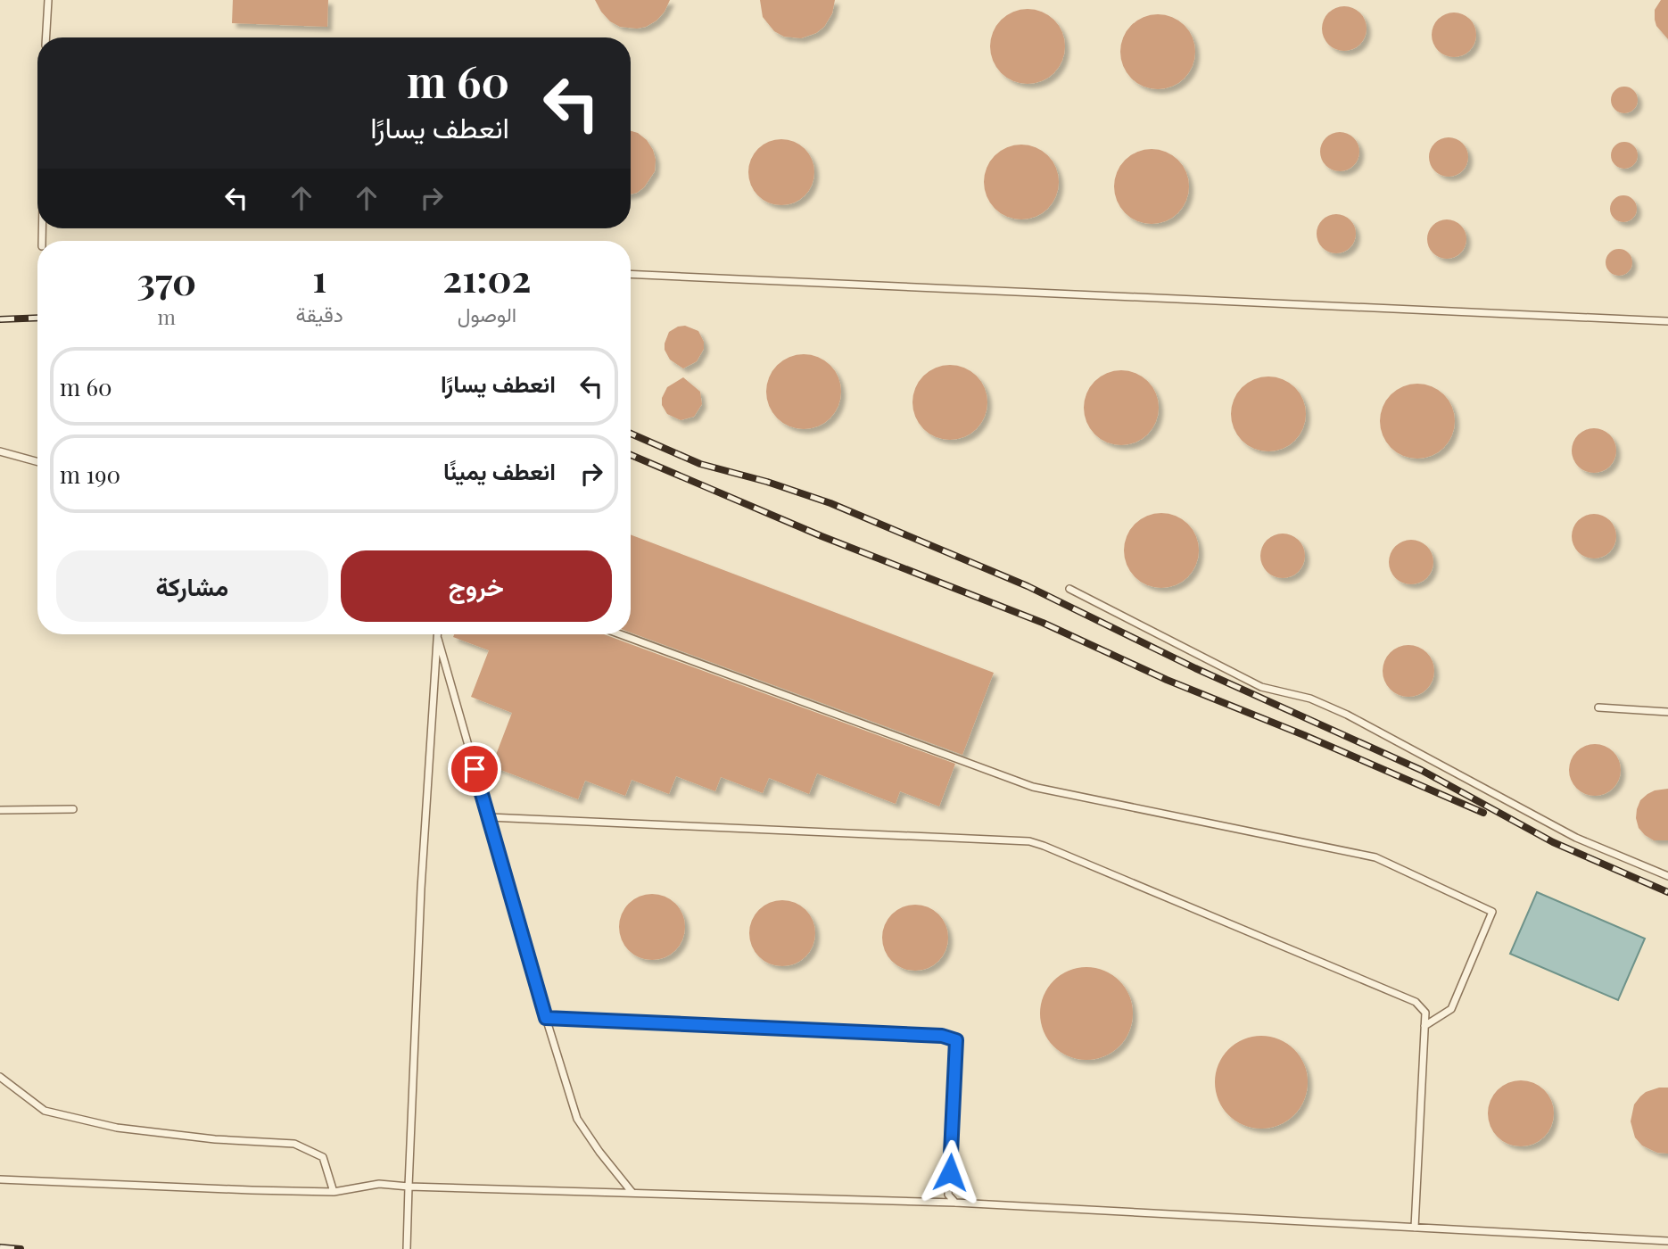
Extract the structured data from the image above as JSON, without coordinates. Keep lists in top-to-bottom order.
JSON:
{
  "page": {
    "turn": ["60 m", "انعطف يسارًا"],
    "eta": [
      "21:02",
      "الوصول",
      "1",
      "دقيقة",
      "370",
      "m"
    ],
    "list": [
      {
        "name": "انعطف يسارًا",
        "value": "60 m"
      },
      {
        "name": "انعطف يمينًا",
        "value": "190 m"
      }
    ],
    "buttons": ["خروج", "مشاركة"]
  }
}
